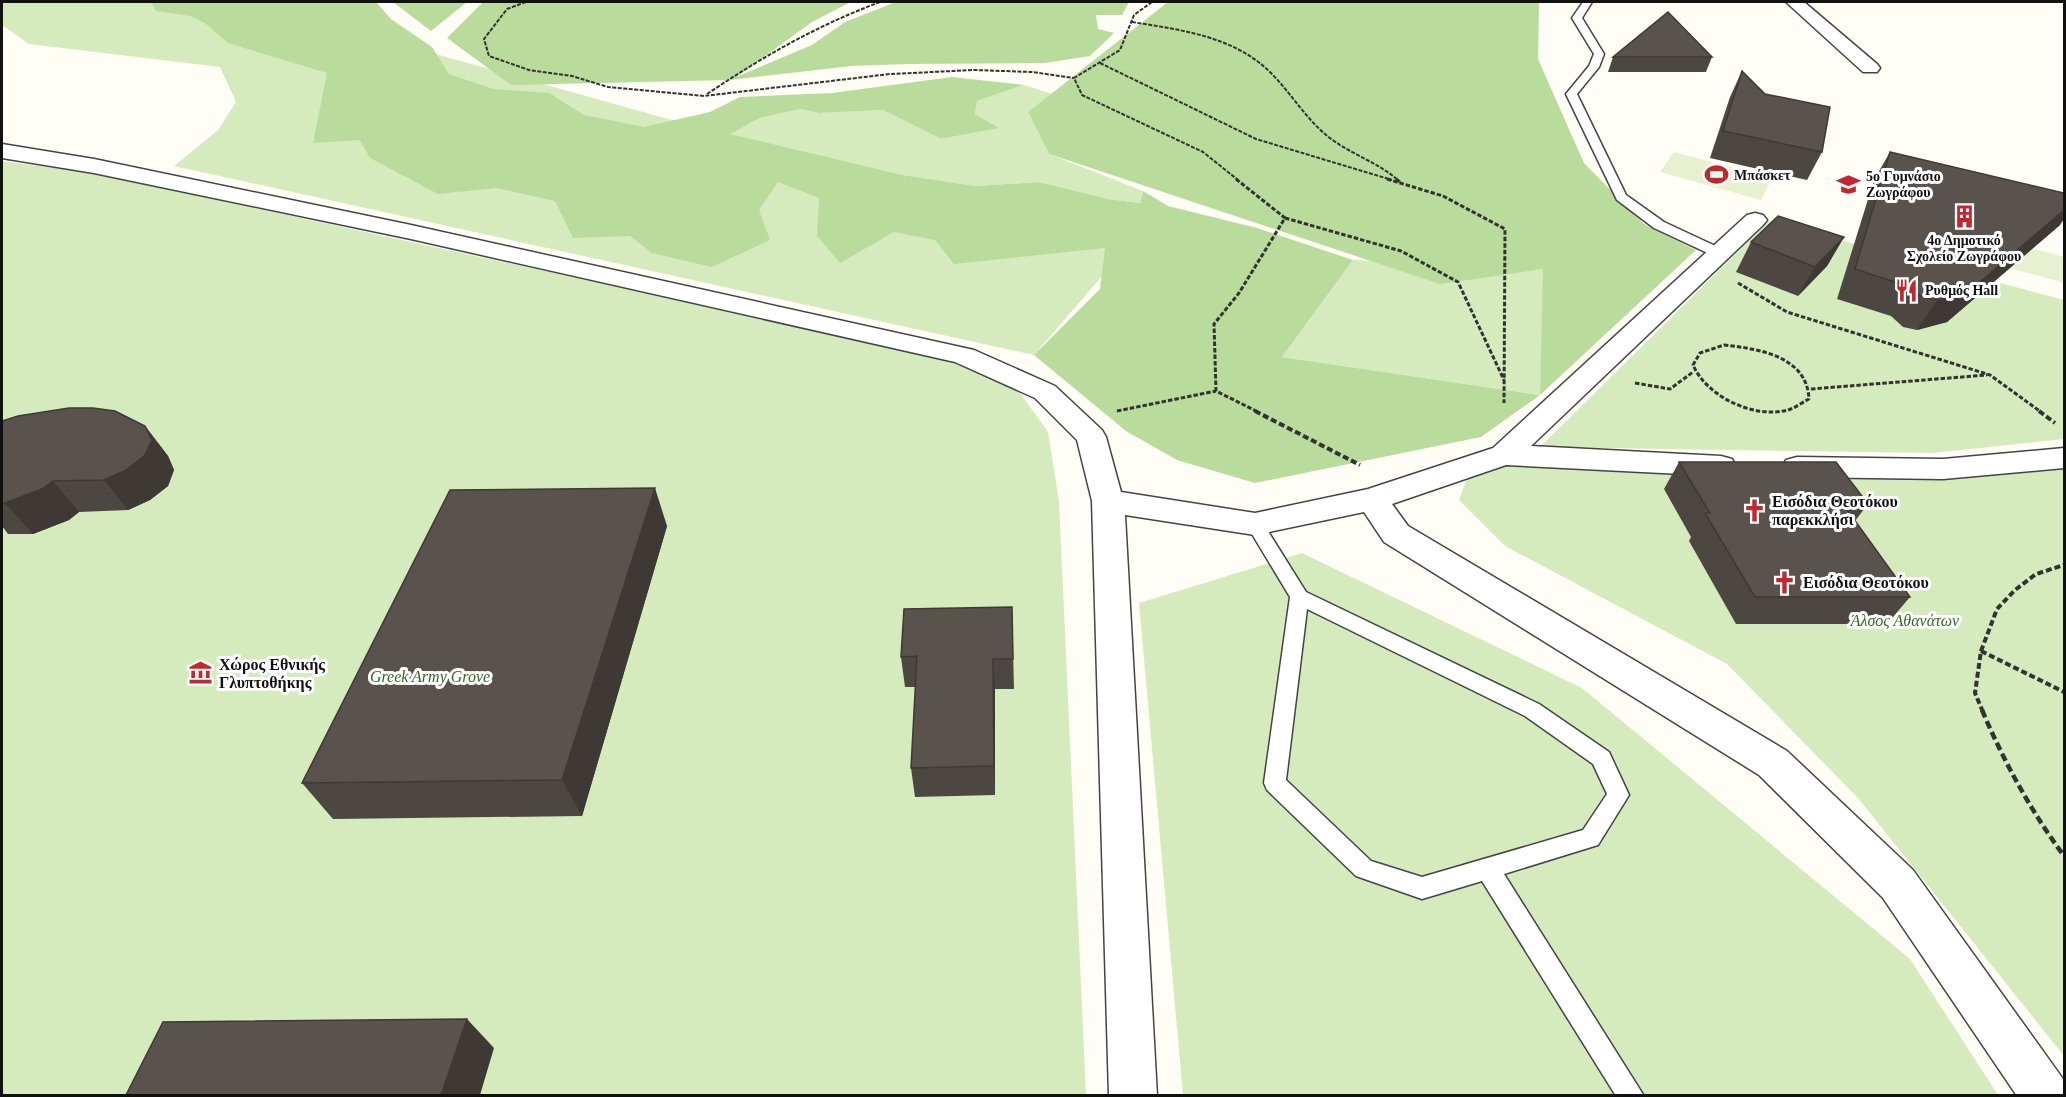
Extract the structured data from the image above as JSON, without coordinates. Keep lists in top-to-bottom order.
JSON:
{
  "parks": ["Άλσος Αθανάτων", "Greek Army Grove"],
  "places": {
    "sports": ["Μπάσκετ"],
    "school or university": ["5ο Γυμνάσιο Ζωγράφου"],
    "building": ["4ο Δημοτικό Σχολείο Ζωγράφου"],
    "restaurant": ["Ρυθμός Hall"],
    "church": ["Εισόδια Θεοτόκου παρεκκλήσι", "Εισόδια Θεοτόκου"],
    "museum": ["Χώρος Εθνικής Γλυπτοθήκης"]
  }
}
